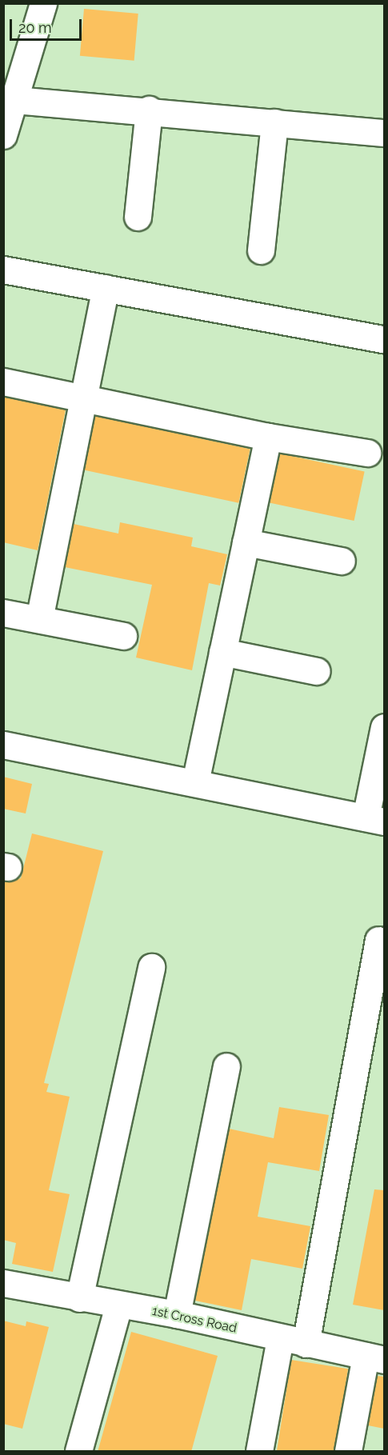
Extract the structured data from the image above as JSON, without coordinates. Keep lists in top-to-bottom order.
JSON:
{
  "streets": {
    "street": ["1st Cross Road"]
  },
  "scale_bar": "20 m"
}
